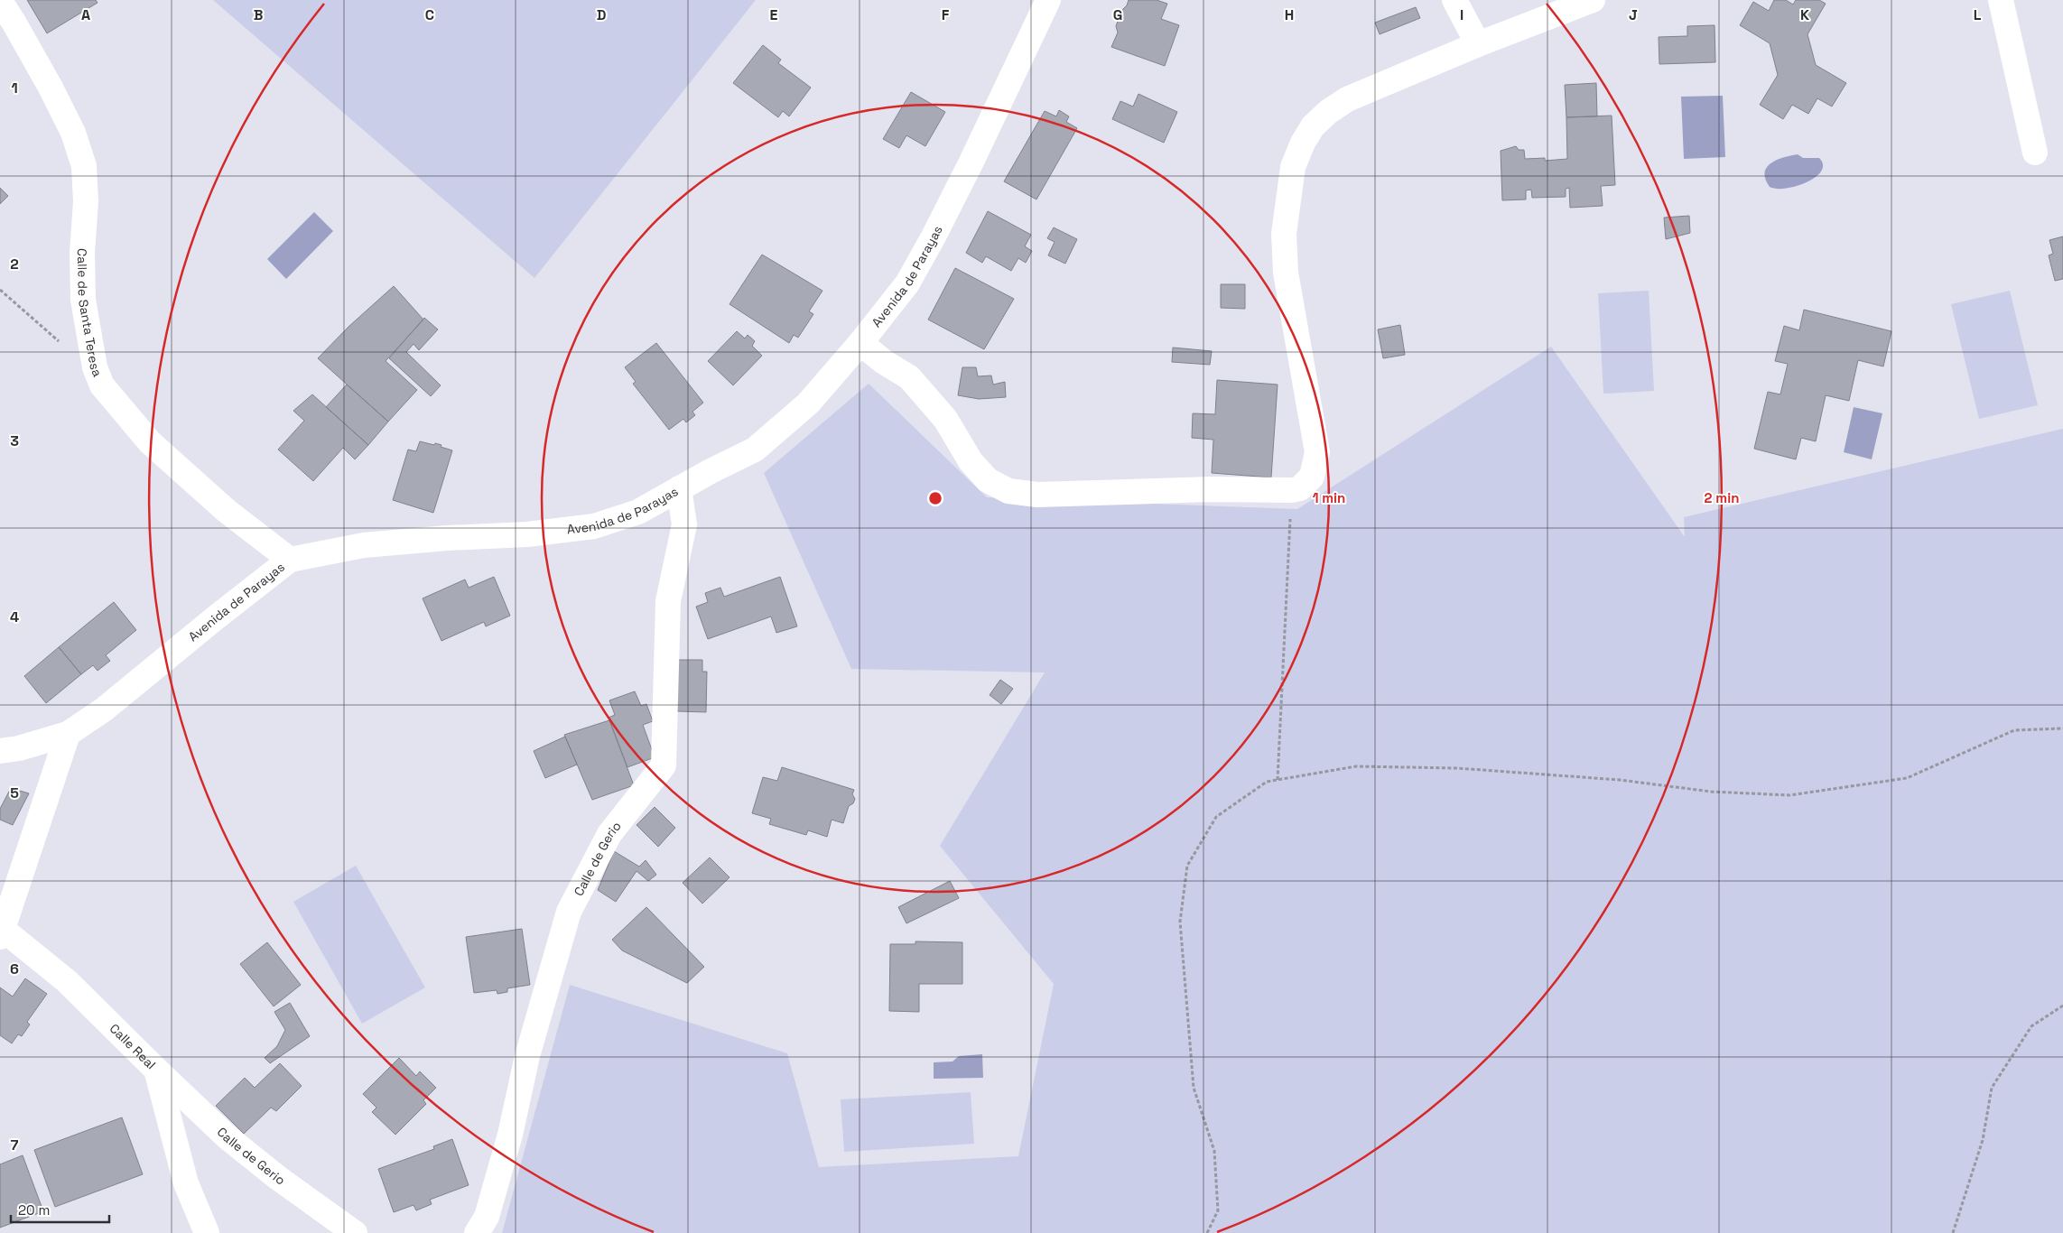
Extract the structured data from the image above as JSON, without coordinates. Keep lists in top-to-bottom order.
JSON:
{
  "streets": {
    "street": [
      "Avenida de Parayas",
      "Calle de Santa Teresa",
      "Calle de Gerio",
      "Calle Real"
    ]
  },
  "crossings": [
    ["Avenida de Parayas", "Calle de Santa Teresa"],
    ["Avenida de Parayas", "Calle de Gerio"],
    ["Calle de Gerio", "Calle Real"]
  ],
  "scale_bar": "20 m",
  "grid": {
    "columns": [
      "A",
      "B",
      "C",
      "D",
      "E",
      "F",
      "G",
      "H",
      "I",
      "J",
      "K",
      "L"
    ],
    "rows": [
      "1",
      "2",
      "3",
      "4",
      "5",
      "6",
      "7"
    ]
  },
  "rings": ["1 min", "2 min"]
}
